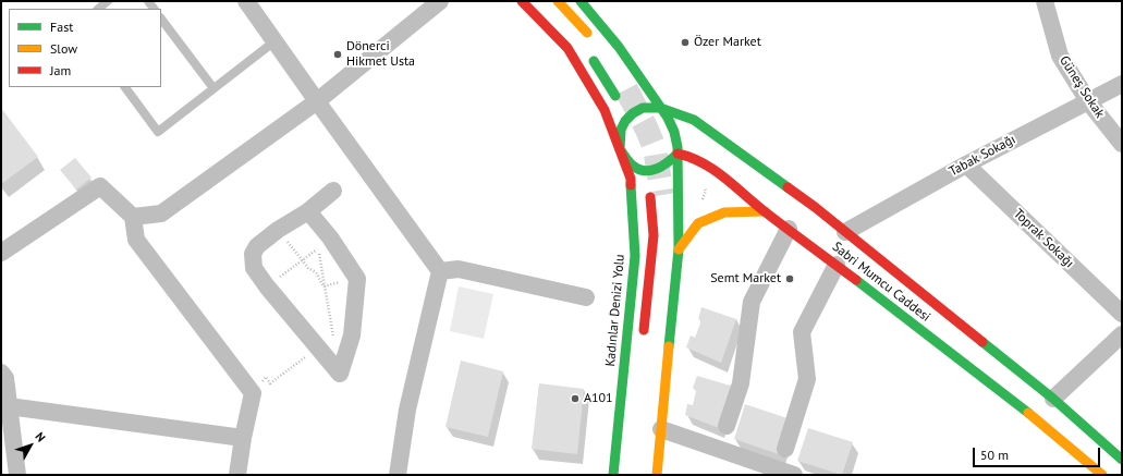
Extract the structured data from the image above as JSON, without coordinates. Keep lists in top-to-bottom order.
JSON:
{
  "streets": {
    "main road": ["Sabri Mumcu Caddesi", "Kadınlar Denizi Yolu"],
    "street": ["Güneş Sokak", "Tabak Sokağı", "Toprak Sokağı"]
  },
  "crossings": [
    ["Güneş Sokak", "Tabak Sokağı"],
    ["Tabak Sokağı", "Toprak Sokağı"],
    ["Tabak Sokağı", "Sabri Mumcu Caddesi"],
    ["Sabri Mumcu Caddesi", "Kadınlar Denizi Yolu"]
  ],
  "places": [
    "Özer Market",
    "Dönerci Hikmet Usta",
    "Semt Market",
    "A101"
  ],
  "legend": ["Fast", "Slow", "Jam"],
  "scale_bar": "50 m",
  "north": "top right"
}
